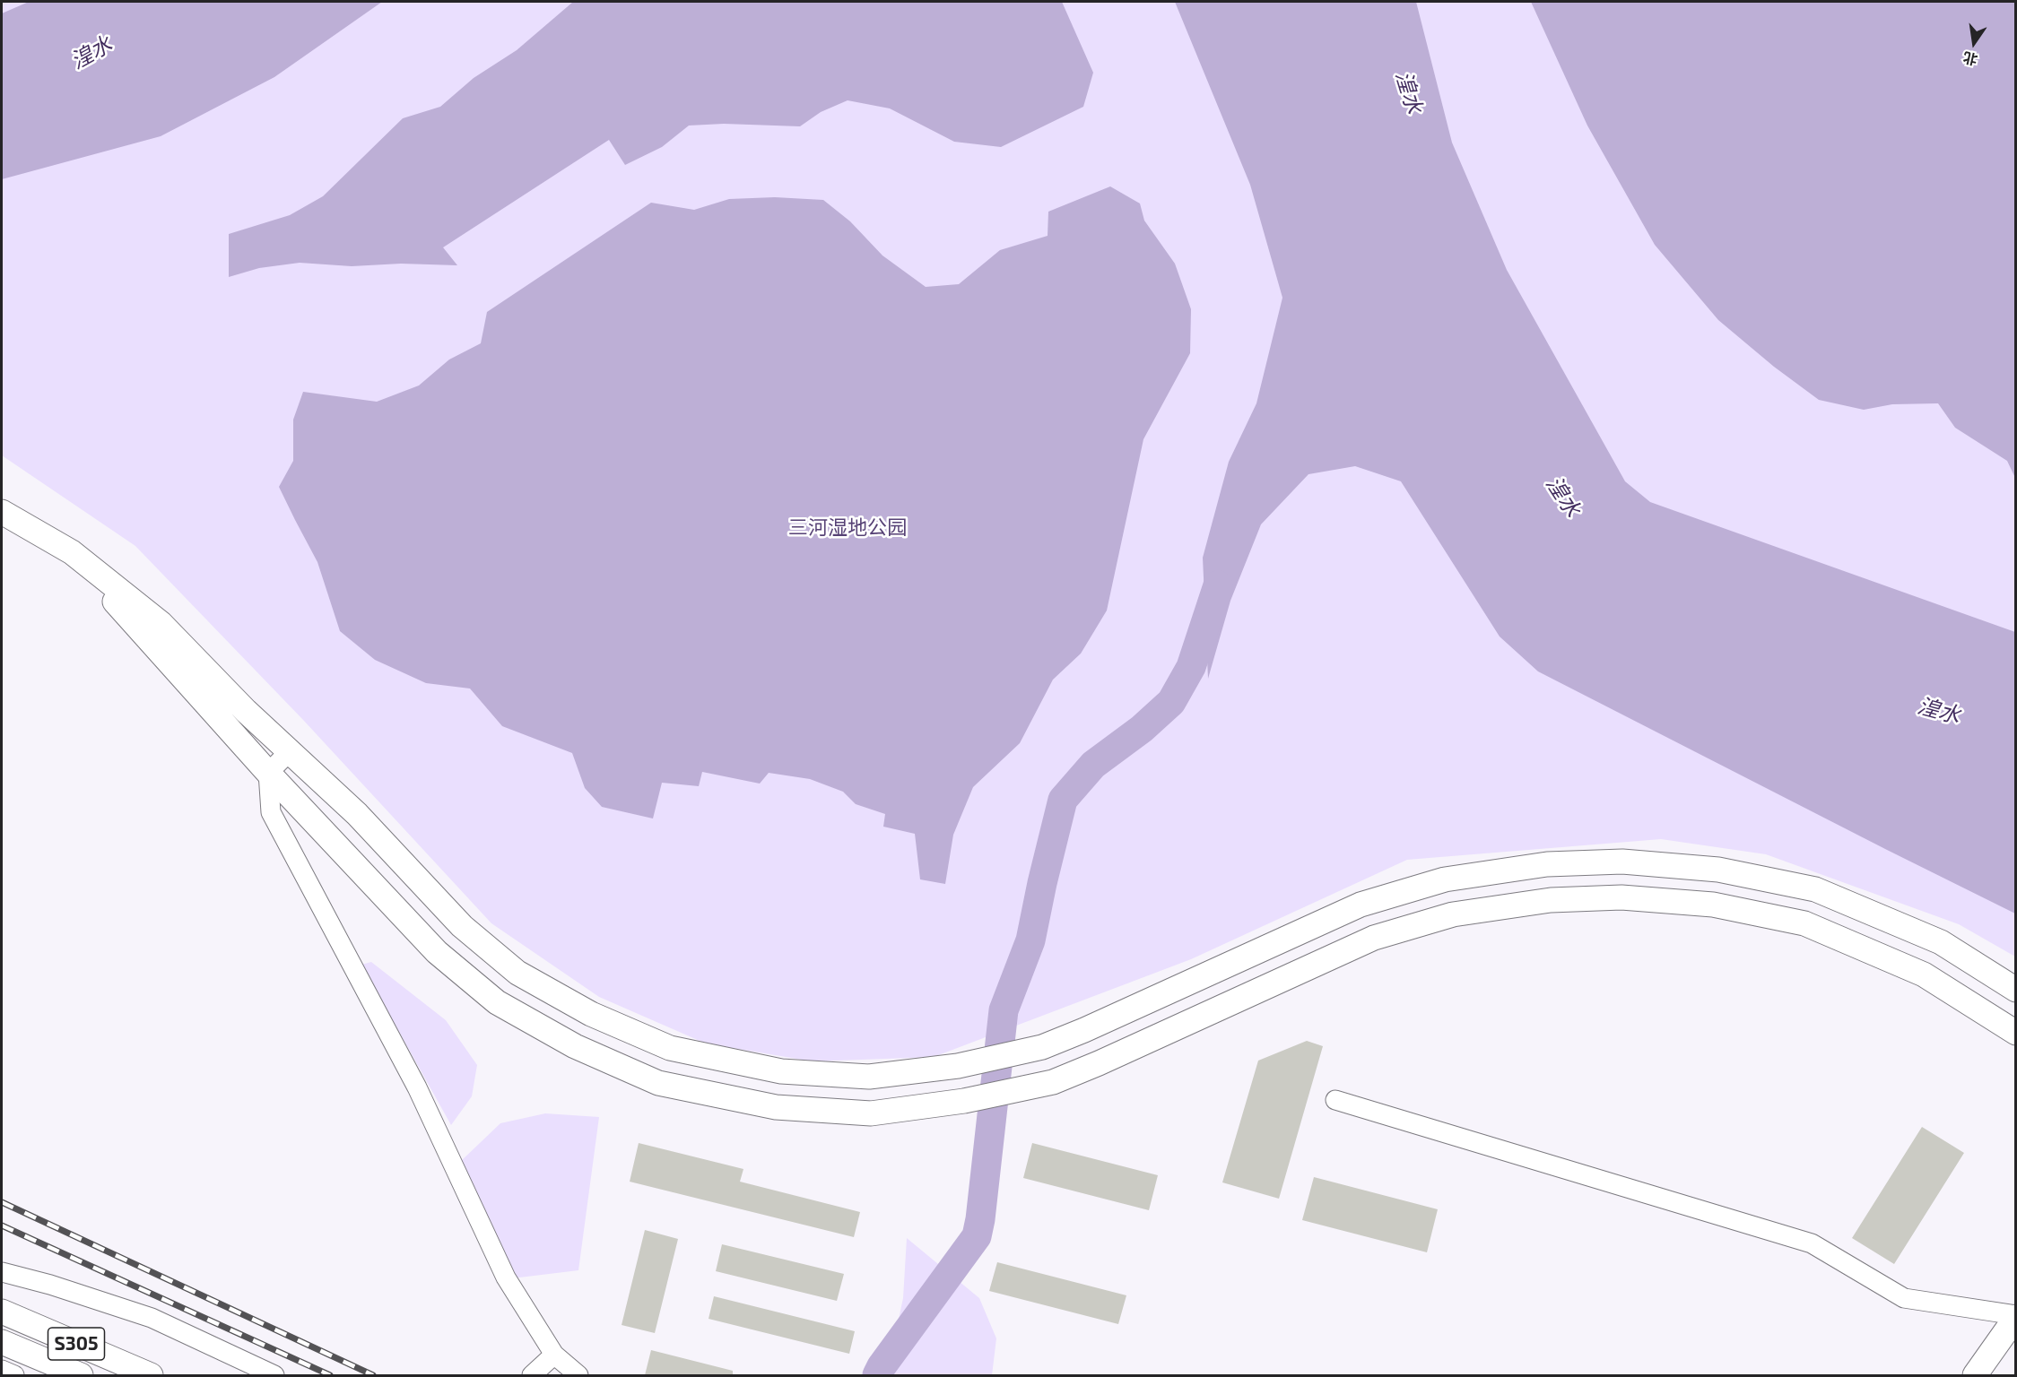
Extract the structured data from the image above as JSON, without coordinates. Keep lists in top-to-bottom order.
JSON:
{
  "streets": {
    "main road": ["S305"]
  },
  "water": ["湟水"],
  "parks": ["三河湿地公园"],
  "north": "bottom"
}
